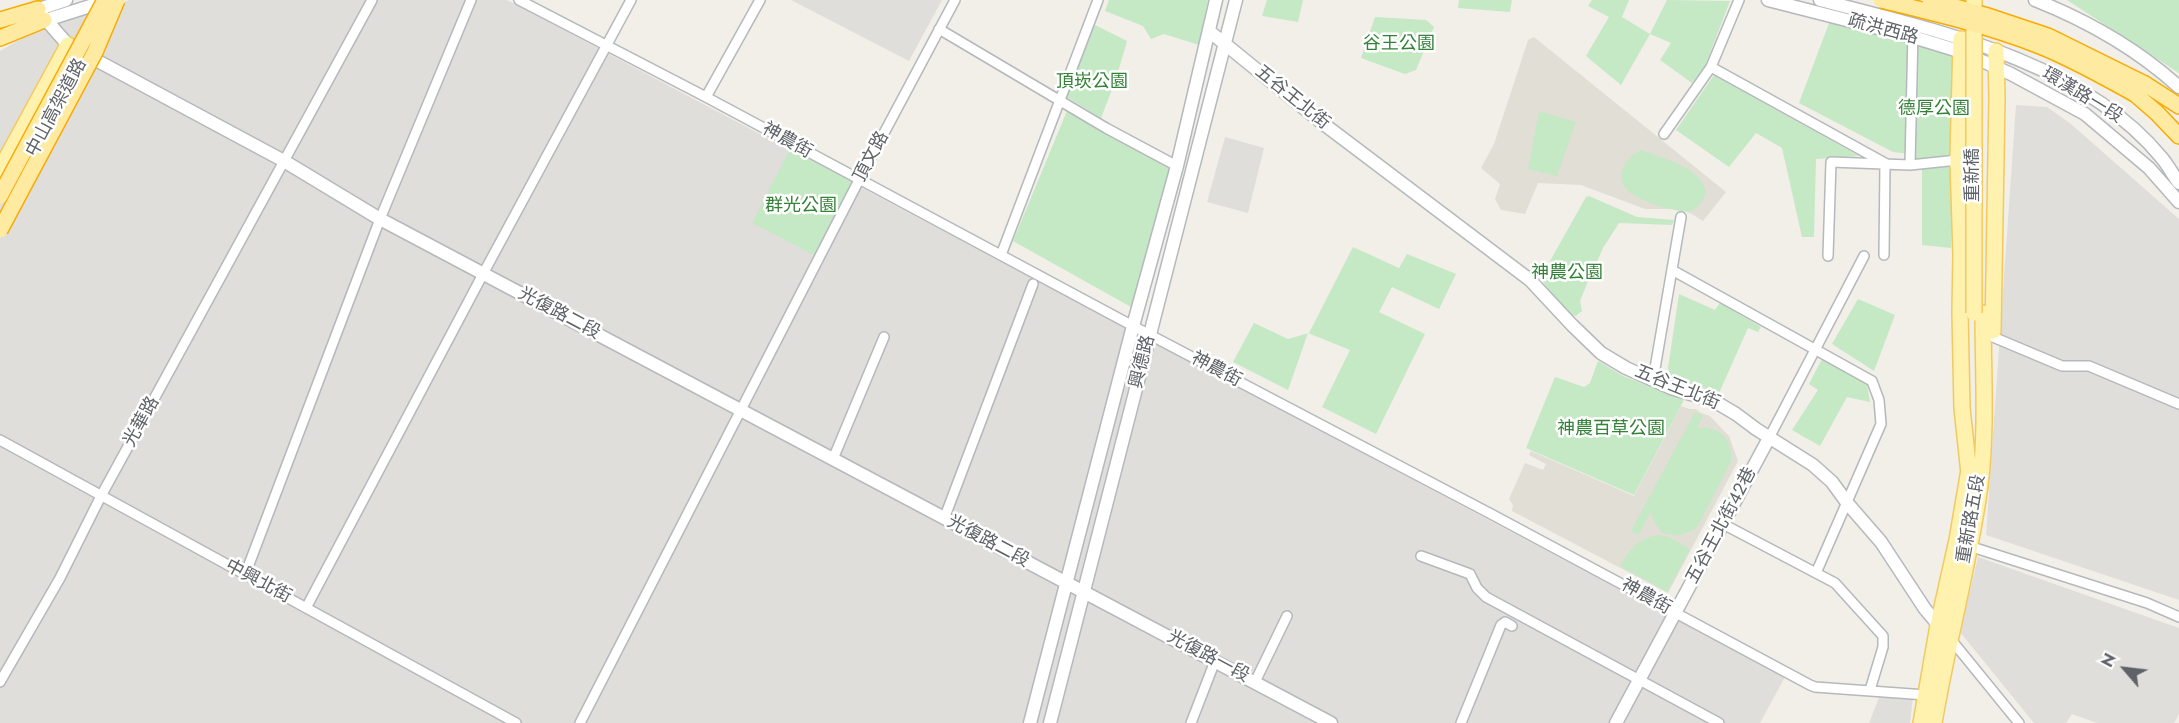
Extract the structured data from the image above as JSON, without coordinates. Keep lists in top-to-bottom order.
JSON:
{
  "streets": {
    "highway": ["中山高架道路"],
    "main road": ["重新橋", "重新路五段"],
    "street": [
      "疏洪西路",
      "環漢路一段",
      "五谷王北街",
      "神農街",
      "頂文路",
      "光復路二段",
      "興德路",
      "光華路",
      "五谷王北街42巷",
      "中興北街",
      "光復路一段"
    ]
  },
  "crossings": [
    ["疏洪西路", "環漢路一段"],
    ["五谷王北街", "興德路"],
    ["五谷王北街", "重新路五段"],
    ["五谷王北街", "五谷王北街42巷"],
    ["神農街", "頂文路"],
    ["神農街", "興德路"],
    ["神農街", "重新路五段"],
    ["神農街", "五谷王北街42巷"],
    ["頂文路", "光復路二段"],
    ["重新橋", "重新路五段"],
    ["光復路二段", "興德路"],
    ["光復路二段", "光華路"],
    ["光復路二段", "光復路一段"],
    ["興德路", "光復路一段"],
    ["光華路", "中興北街"]
  ],
  "parks": [
    "谷王公園",
    "頂崁公園",
    "德厚公園",
    "群光公園",
    "神農公園",
    "神農百草公園"
  ],
  "north": "top left"
}
